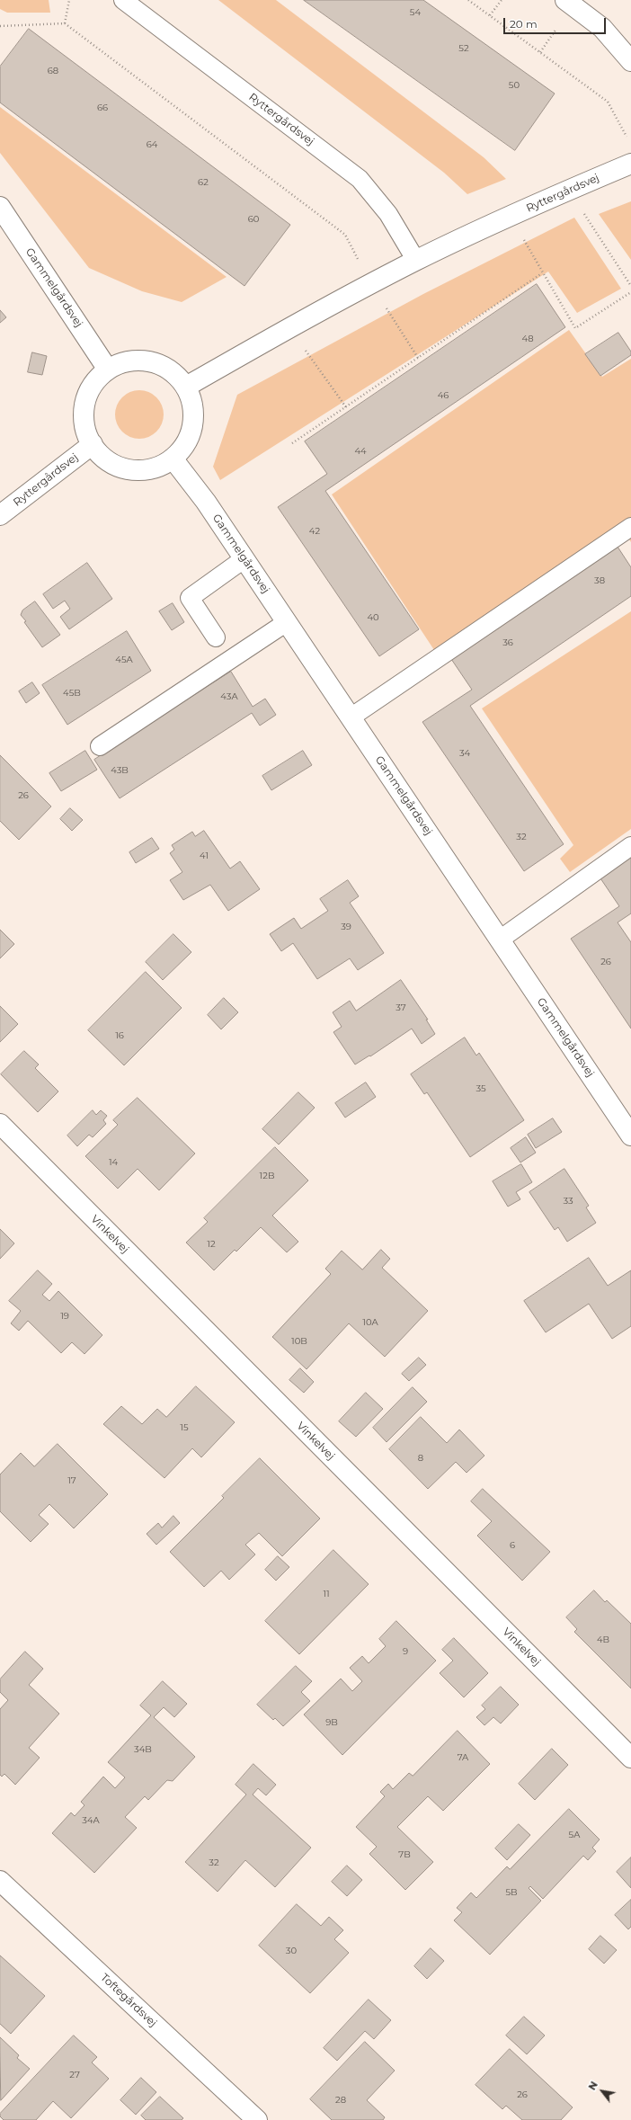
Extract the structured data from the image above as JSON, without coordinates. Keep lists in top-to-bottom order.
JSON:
{
  "streets": {
    "street": [
      "Ryttergårdsvej",
      "Gammelgårdsvej",
      "Vinkelvej",
      "Toftegårdsvej"
    ]
  },
  "crossings": [
    ["Ryttergårdsvej", "Gammelgårdsvej"]
  ],
  "house_numbers": [
    "54",
    "52",
    "68",
    "50",
    "66",
    "64",
    "62",
    "60",
    "48",
    "46",
    "44",
    "42",
    "38",
    "40",
    "36",
    "45A",
    "45B",
    "43A",
    "34",
    "43B",
    "26",
    "32",
    "41",
    "39",
    "26",
    "37",
    "16",
    "35",
    "14",
    "12B",
    "33",
    "12",
    "19",
    "10A",
    "10B",
    "15",
    "8",
    "17",
    "6",
    "11",
    "4B",
    "9",
    "9B",
    "34B",
    "7A",
    "34A",
    "5A",
    "7B",
    "32",
    "5B",
    "30",
    "27",
    "26",
    "28"
  ],
  "scale_bar": "20 m",
  "north": "top left"
}
